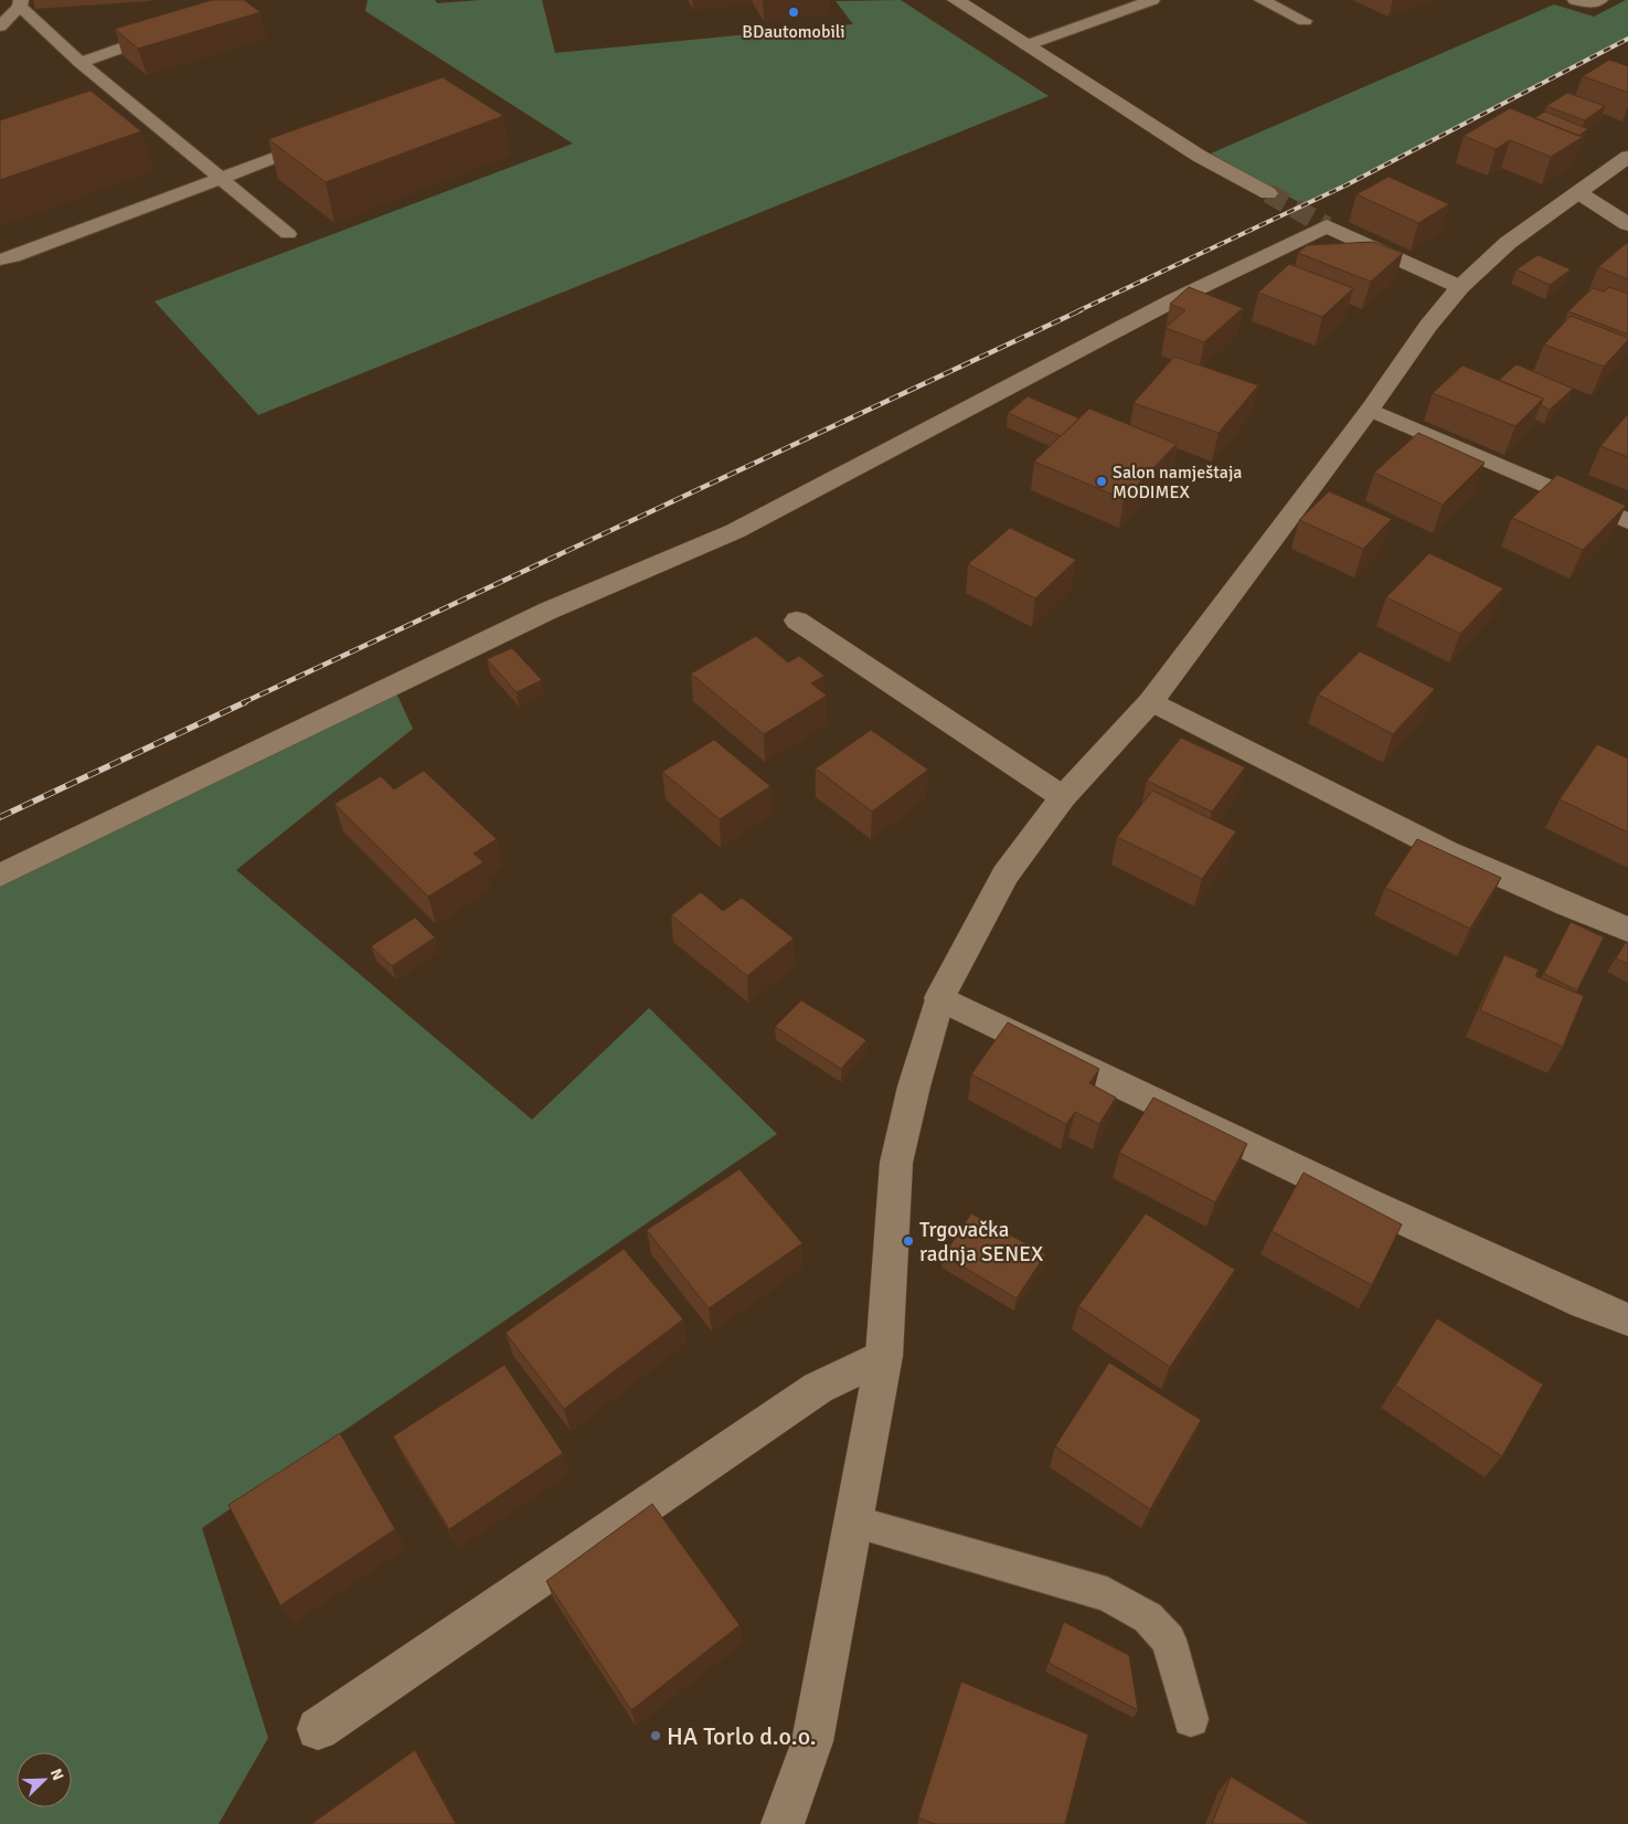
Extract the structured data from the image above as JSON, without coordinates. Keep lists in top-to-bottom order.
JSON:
{
  "places": [
    "BDautomobili",
    "Salon namještaja MODIMEX",
    "Trgovačka radnja SENEX",
    "HA Torlo d.o.o."
  ],
  "north": "top right"
}
